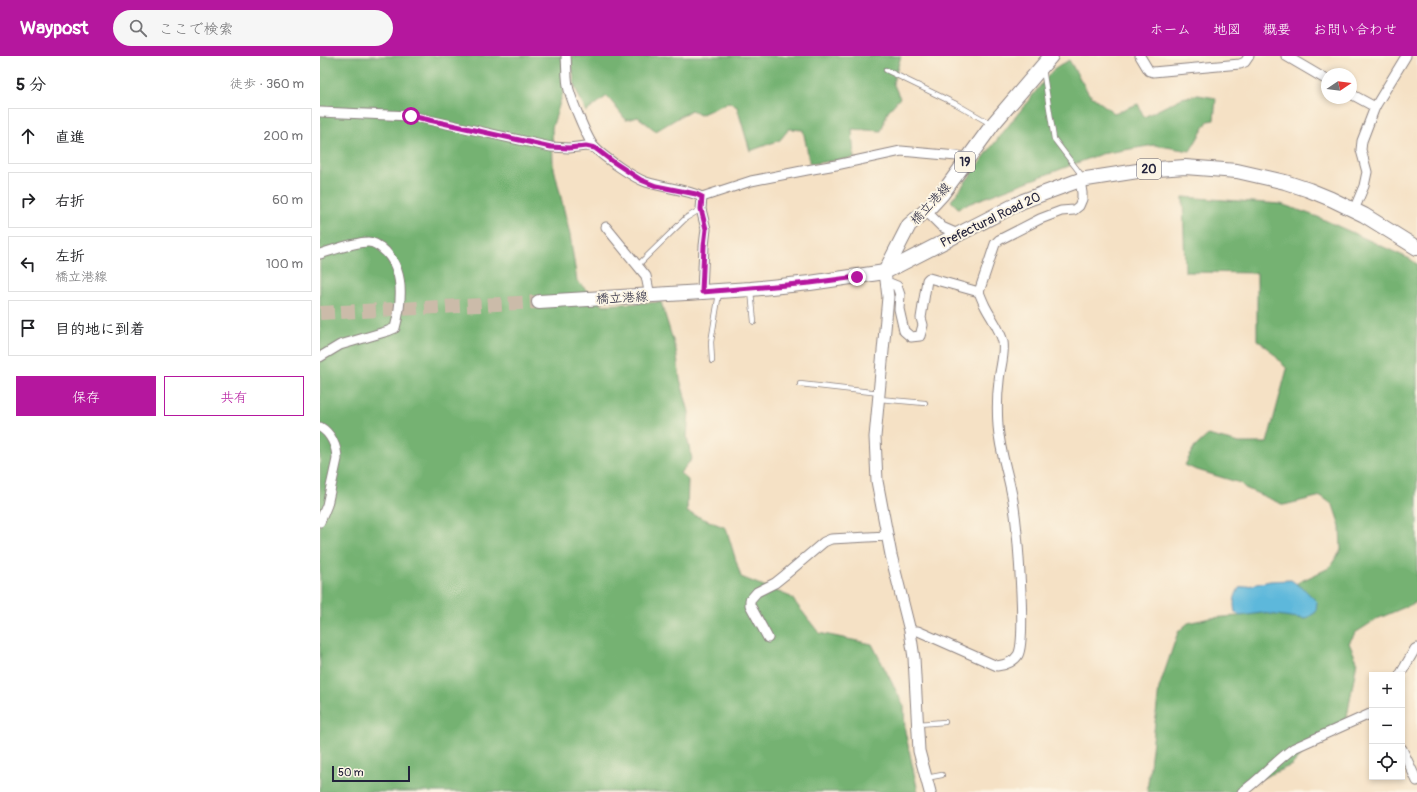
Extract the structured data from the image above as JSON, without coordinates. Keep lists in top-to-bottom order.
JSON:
{
  "streets": {
    "main road": [
      "19",
      "20",
      "橋立港線",
      "Prefectural Road 20"
    ]
  },
  "crossings": [
    ["橋立港線", "Prefectural Road 20"]
  ],
  "scale_bar": "50 m",
  "north": "right",
  "page": {
    "header": "Waypost",
    "search": "ここで検索",
    "nav": [
      "ホーム",
      "地図",
      "概要",
      "お問い合わせ"
    ],
    "heading": ["5 分", "徒歩 · 360 m"],
    "list": [
      ["直進", "200 m"],
      ["右折", "60 m"],
      ["左折", "橋立港線", "100 m"],
      "目的地に到着"
    ],
    "buttons": ["保存", "共有"],
    "map_buttons": ["+", "−"],
    "scale": "50 m"
  }
}
